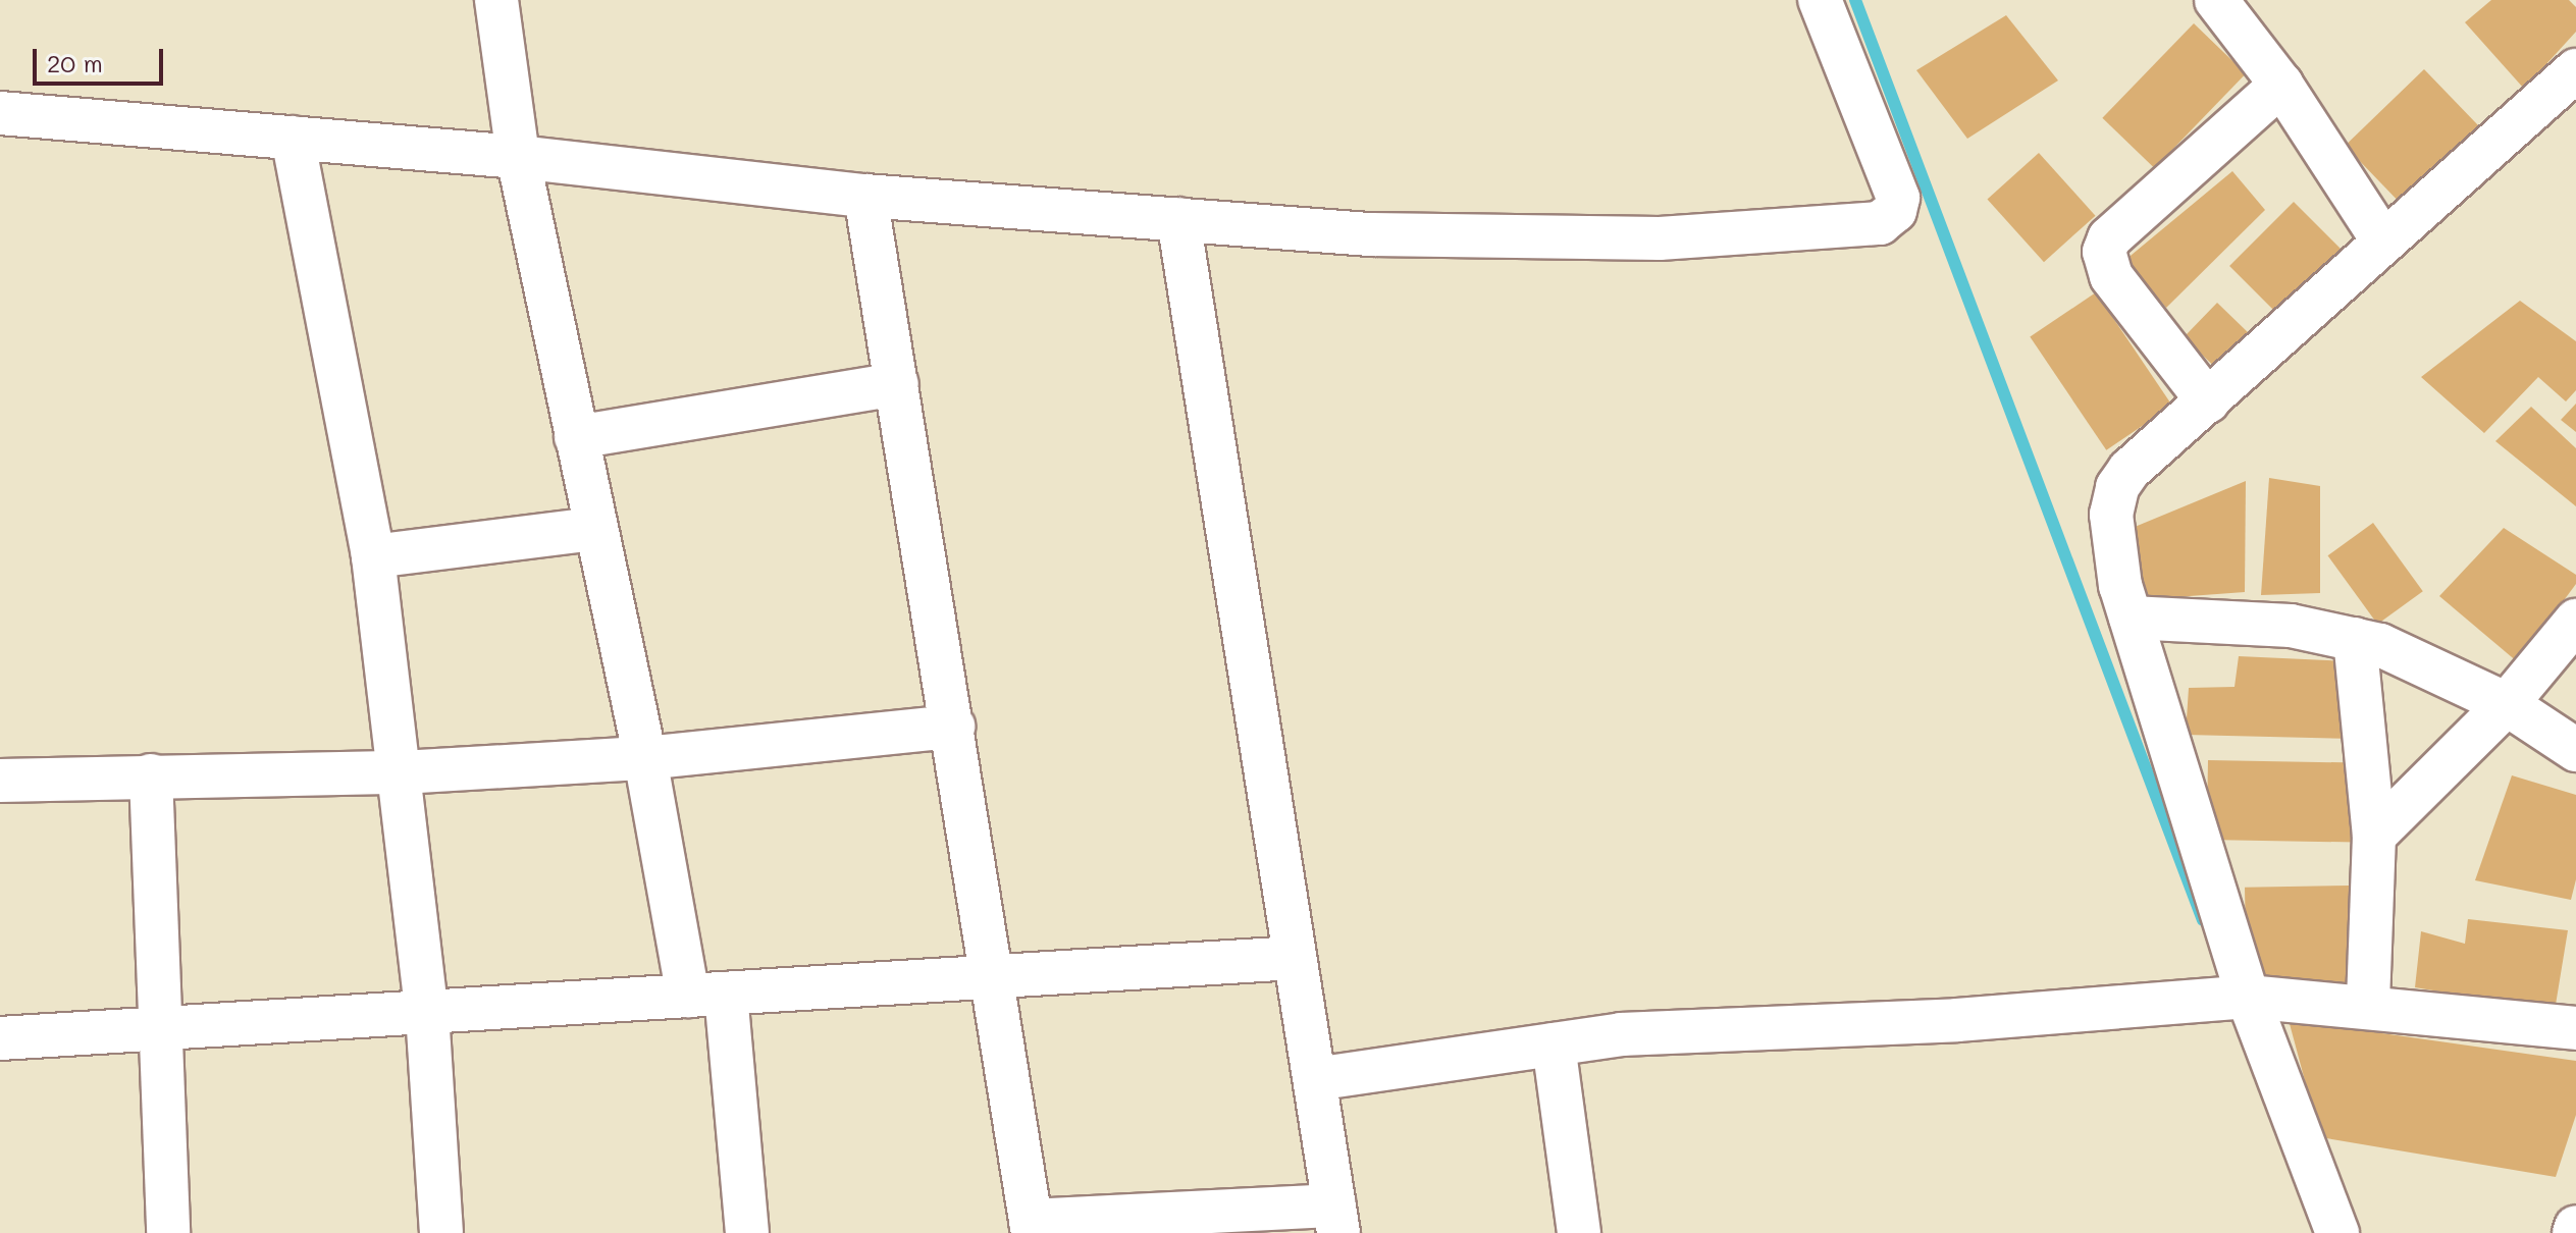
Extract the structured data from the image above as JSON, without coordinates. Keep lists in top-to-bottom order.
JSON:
{
  "scale_bar": "20 m"
}
